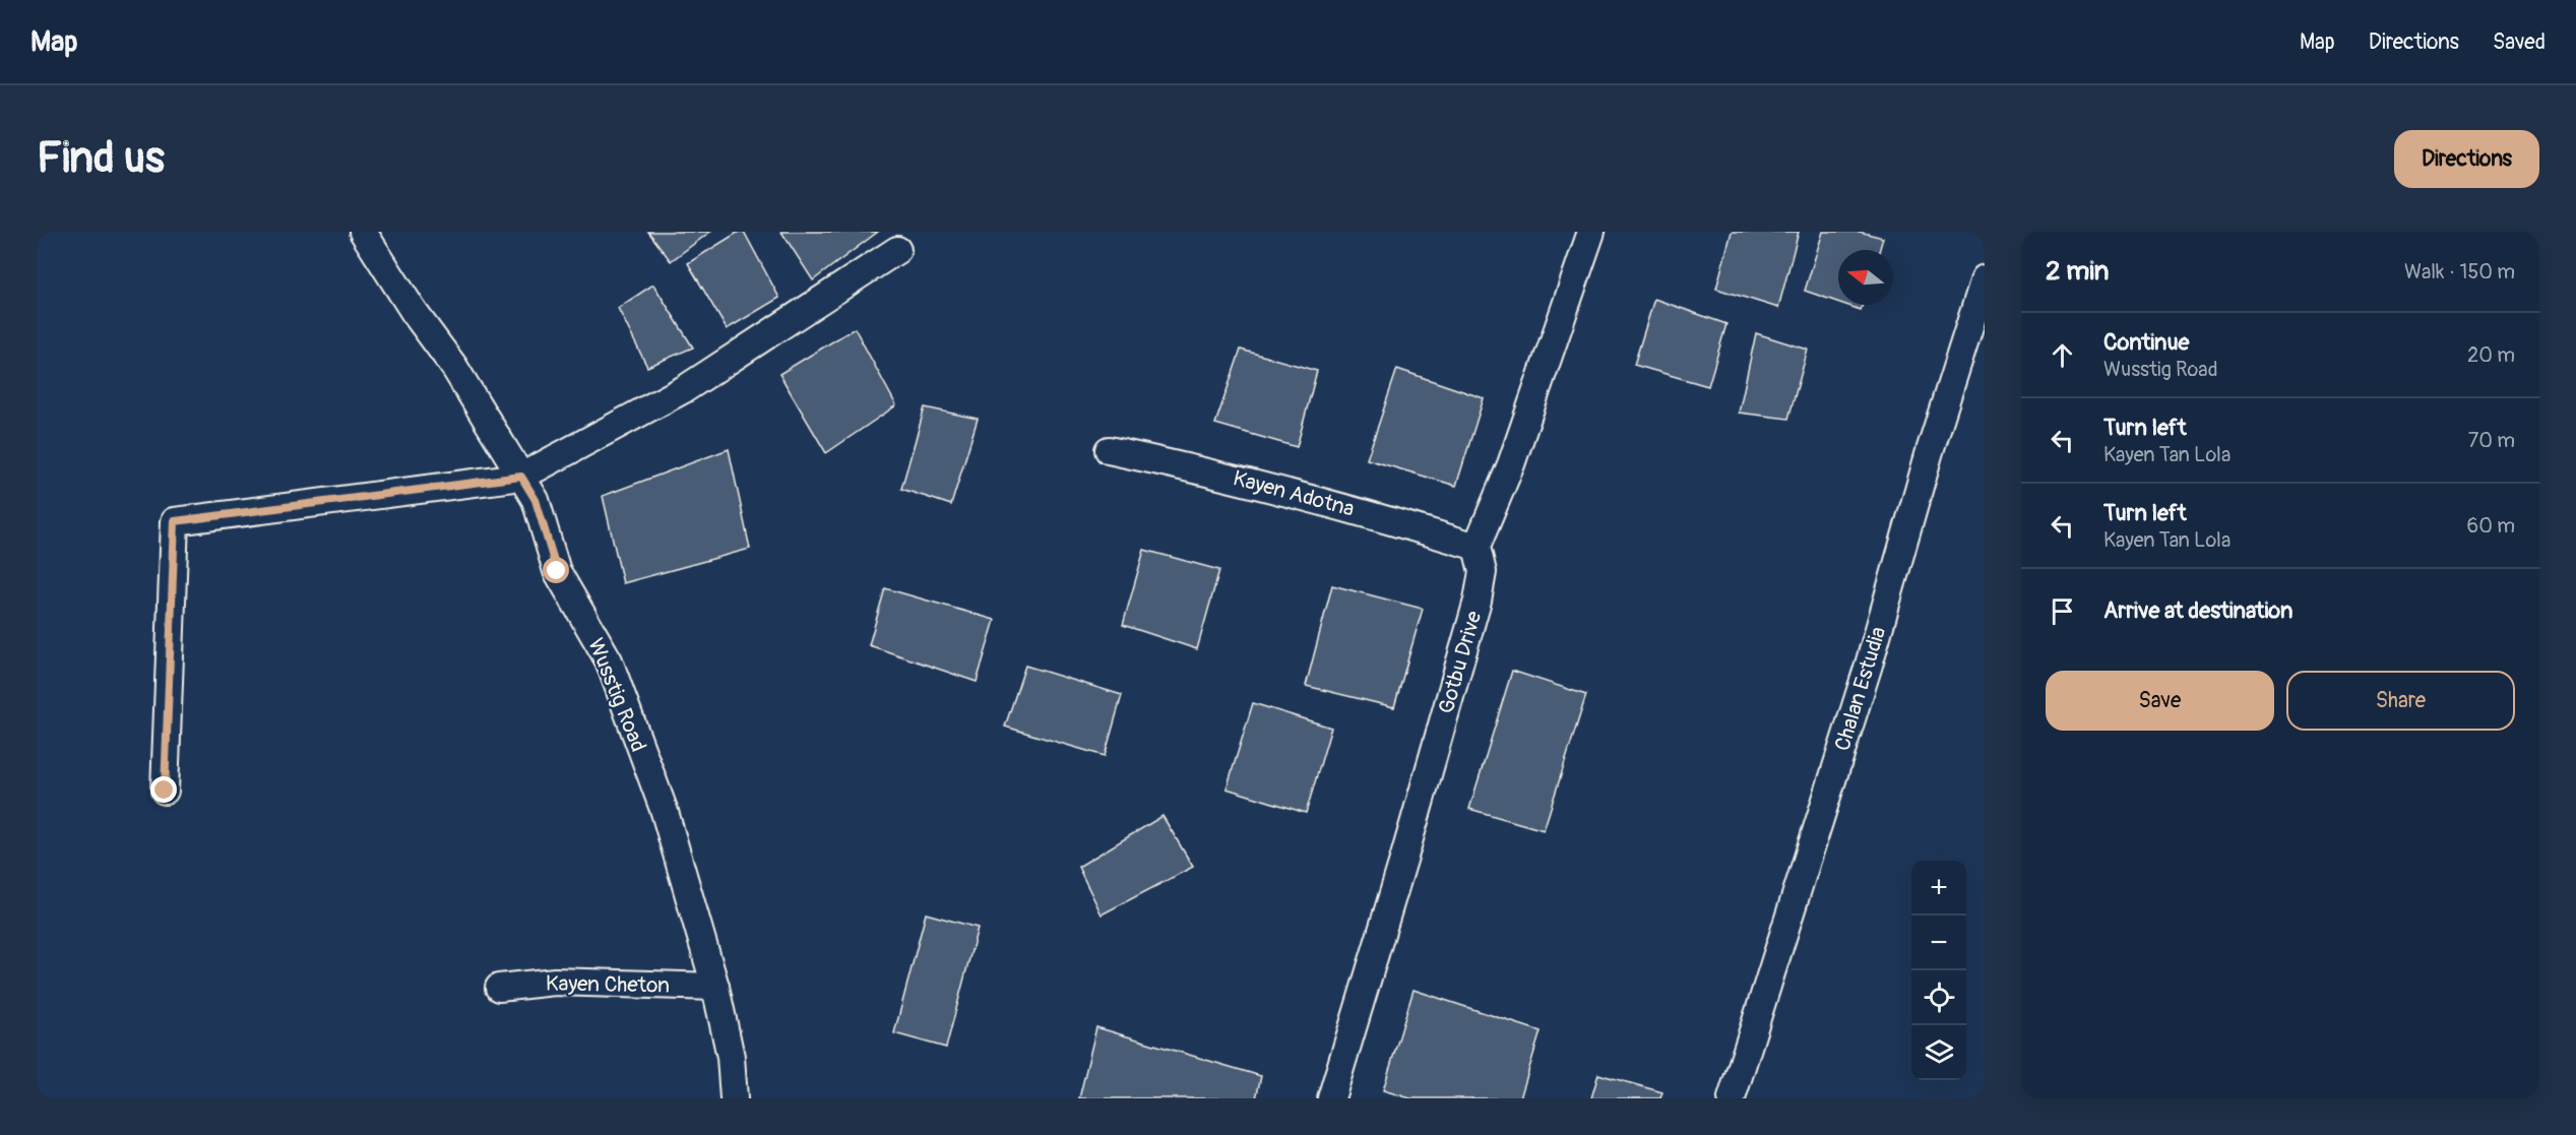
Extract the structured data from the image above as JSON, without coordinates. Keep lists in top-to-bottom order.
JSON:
{
  "streets": {
    "street": [
      "Kayen Adotna",
      "Gotbu Drive",
      "Chalan Estudia",
      "Wusstig Road",
      "Kayen Cheton"
    ]
  },
  "crossings": [
    ["Kayen Adotna", "Gotbu Drive"],
    ["Wusstig Road", "Kayen Cheton"]
  ],
  "north": "left",
  "page": {
    "header": "Map",
    "nav": ["Map", "Directions", "Saved"],
    "buttons": [
      "Directions",
      ["Save", "Share"]
    ],
    "title": "Find us",
    "heading": ["2 min", "Walk · 150 m"],
    "list": [
      ["Continue", "Wusstig Road", "20 m"],
      ["Turn left", "Kayen Tan Lola", "70 m"],
      ["Turn left", "Kayen Tan Lola", "60 m"],
      "Arrive at destination"
    ],
    "map_buttons": ["+", "−"]
  }
}
